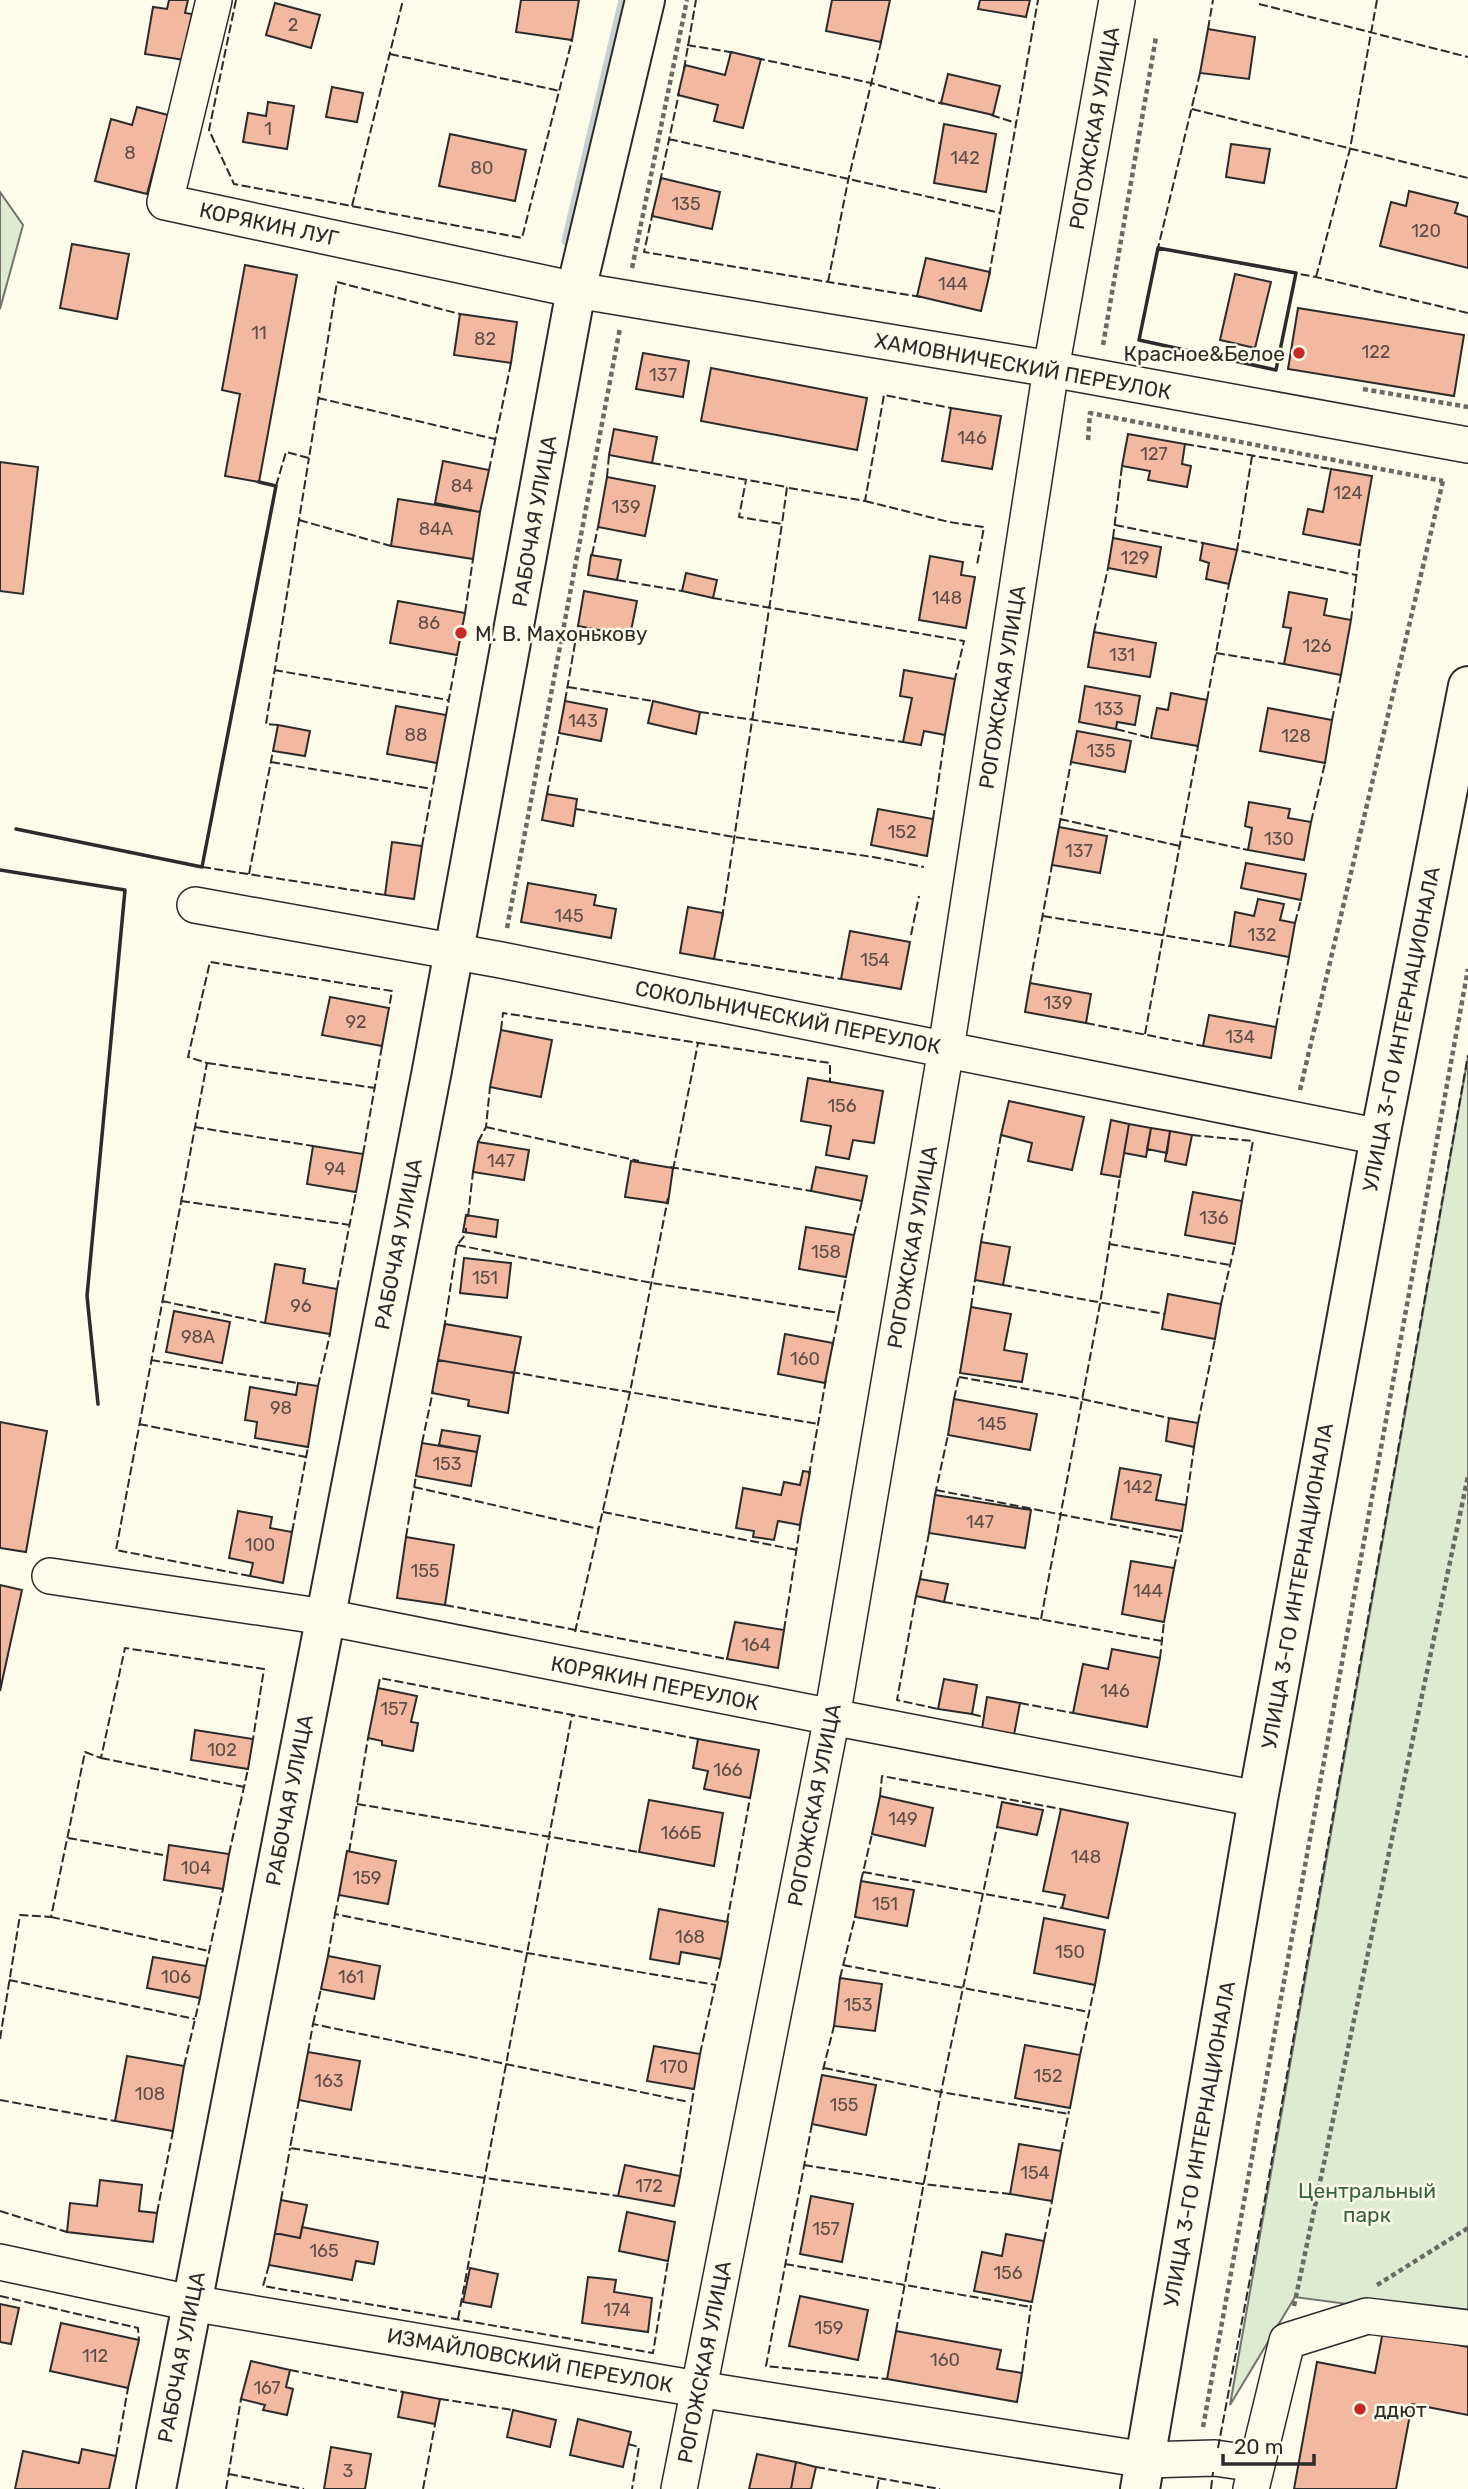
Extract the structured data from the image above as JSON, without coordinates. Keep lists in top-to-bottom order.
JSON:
{
  "streets": {
    "main road": ["РАБОЧАЯ УЛИЦА", "УЛИЦА 3-ГО ИНТЕРНАЦИОНАЛА"],
    "street": [
      "РОГОЖСКАЯ УЛИЦА",
      "КОРЯКИН ЛУГ",
      "ХАМОВНИЧЕСКИЙ ПЕРЕУЛОК",
      "СОКОЛЬНИЧЕСКИЙ ПЕРЕУЛОК",
      "КОРЯКИН ПЕРЕУЛОК",
      "ИЗМАЙЛОВСКИЙ ПЕРЕУЛОК"
    ]
  },
  "crossings": [
    ["РОГОЖСКАЯ УЛИЦА", "ХАМОВНИЧЕСКИЙ ПЕРЕУЛОК"],
    ["РОГОЖСКАЯ УЛИЦА", "СОКОЛЬНИЧЕСКИЙ ПЕРЕУЛОК"],
    ["РОГОЖСКАЯ УЛИЦА", "КОРЯКИН ПЕРЕУЛОК"],
    ["РОГОЖСКАЯ УЛИЦА", "ИЗМАЙЛОВСКИЙ ПЕРЕУЛОК"],
    ["КОРЯКИН ЛУГ", "ХАМОВНИЧЕСКИЙ ПЕРЕУЛОК"],
    ["КОРЯКИН ЛУГ", "РАБОЧАЯ УЛИЦА"],
    ["ХАМОВНИЧЕСКИЙ ПЕРЕУЛОК", "РАБОЧАЯ УЛИЦА"],
    ["РАБОЧАЯ УЛИЦА", "СОКОЛЬНИЧЕСКИЙ ПЕРЕУЛОК"],
    ["РАБОЧАЯ УЛИЦА", "КОРЯКИН ПЕРЕУЛОК"],
    ["РАБОЧАЯ УЛИЦА", "ИЗМАЙЛОВСКИЙ ПЕРЕУЛОК"],
    ["СОКОЛЬНИЧЕСКИЙ ПЕРЕУЛОК", "УЛИЦА 3-ГО ИНТЕРНАЦИОНАЛА"],
    ["УЛИЦА 3-ГО ИНТЕРНАЦИОНАЛА", "КОРЯКИН ПЕРЕУЛОК"],
    ["УЛИЦА 3-ГО ИНТЕРНАЦИОНАЛА", "ИЗМАЙЛОВСКИЙ ПЕРЕУЛОК"]
  ],
  "parks": ["Центральный парк"],
  "places": ["Красное&Белое", "М. В. Махонькову", "ддют"],
  "house_numbers": [
    "2",
    "1",
    "8",
    "142",
    "80",
    "135",
    "120",
    "144",
    "11",
    "82",
    "122",
    "137",
    "146",
    "127",
    "84",
    "124",
    "139",
    "84А",
    "129",
    "148",
    "86",
    "126",
    "131",
    "133",
    "143",
    "88",
    "128",
    "135",
    "152",
    "130",
    "137",
    "145",
    "132",
    "154",
    "139",
    "92",
    "134",
    "156",
    "147",
    "94",
    "136",
    "158",
    "151",
    "96",
    "98А",
    "160",
    "98",
    "145",
    "153",
    "142",
    "147",
    "100",
    "155",
    "144",
    "164",
    "146",
    "157",
    "102",
    "166",
    "149",
    "166Б",
    "148",
    "104",
    "159",
    "151",
    "168",
    "150",
    "106",
    "161",
    "153",
    "170",
    "152",
    "163",
    "108",
    "155",
    "154",
    "172",
    "157",
    "165",
    "156",
    "174",
    "159",
    "112",
    "160",
    "167",
    "3"
  ],
  "scale_bar": "20 m"
}
